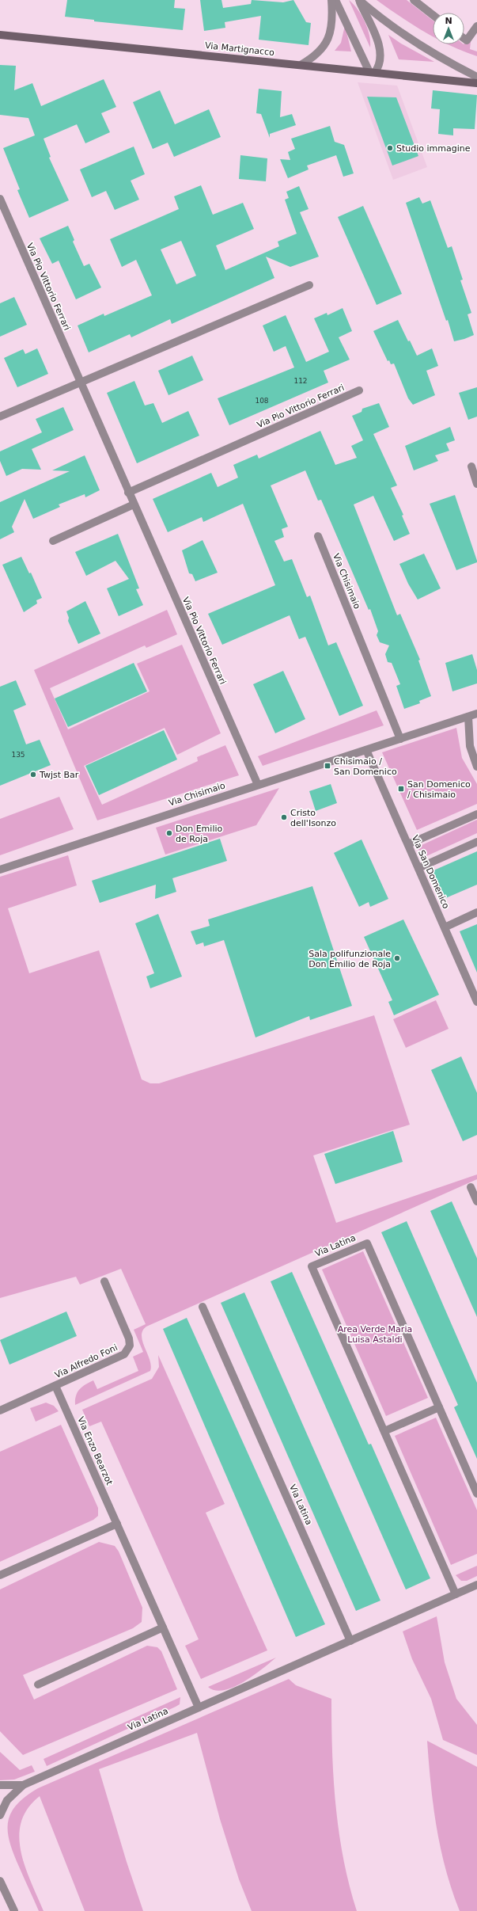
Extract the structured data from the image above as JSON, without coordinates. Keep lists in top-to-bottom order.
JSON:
{
  "streets": {
    "main road": ["Via Martignacco"],
    "street": [
      "Via Pio Vittorio Ferrari",
      "Via Chisimaio",
      "Via San Domenico",
      "Via Latina",
      "Via Alfredo Foni",
      "Via Enzo Bearzot"
    ]
  },
  "crossings": [
    ["Via Pio Vittorio Ferrari", "Via Chisimaio"],
    ["Via Chisimaio", "Via San Domenico"],
    ["Via Latina", "Via Enzo Bearzot"],
    ["Via Alfredo Foni", "Via Enzo Bearzot"]
  ],
  "parks": ["Area Verde Maria Luisa Astaldi"],
  "places": {
    "other": [
      "Studio immagine",
      "Twjst Bar",
      "Cristo dell'Isonzo",
      "Don Emilio de Roja",
      "Sala polifunzionale Don Emilio de Roja"
    ],
    "transit": ["Chisimaio / San Domenico", "San Domenico / Chisimaio"]
  },
  "house_numbers": ["112", "108", "135"],
  "north": "top"
}
